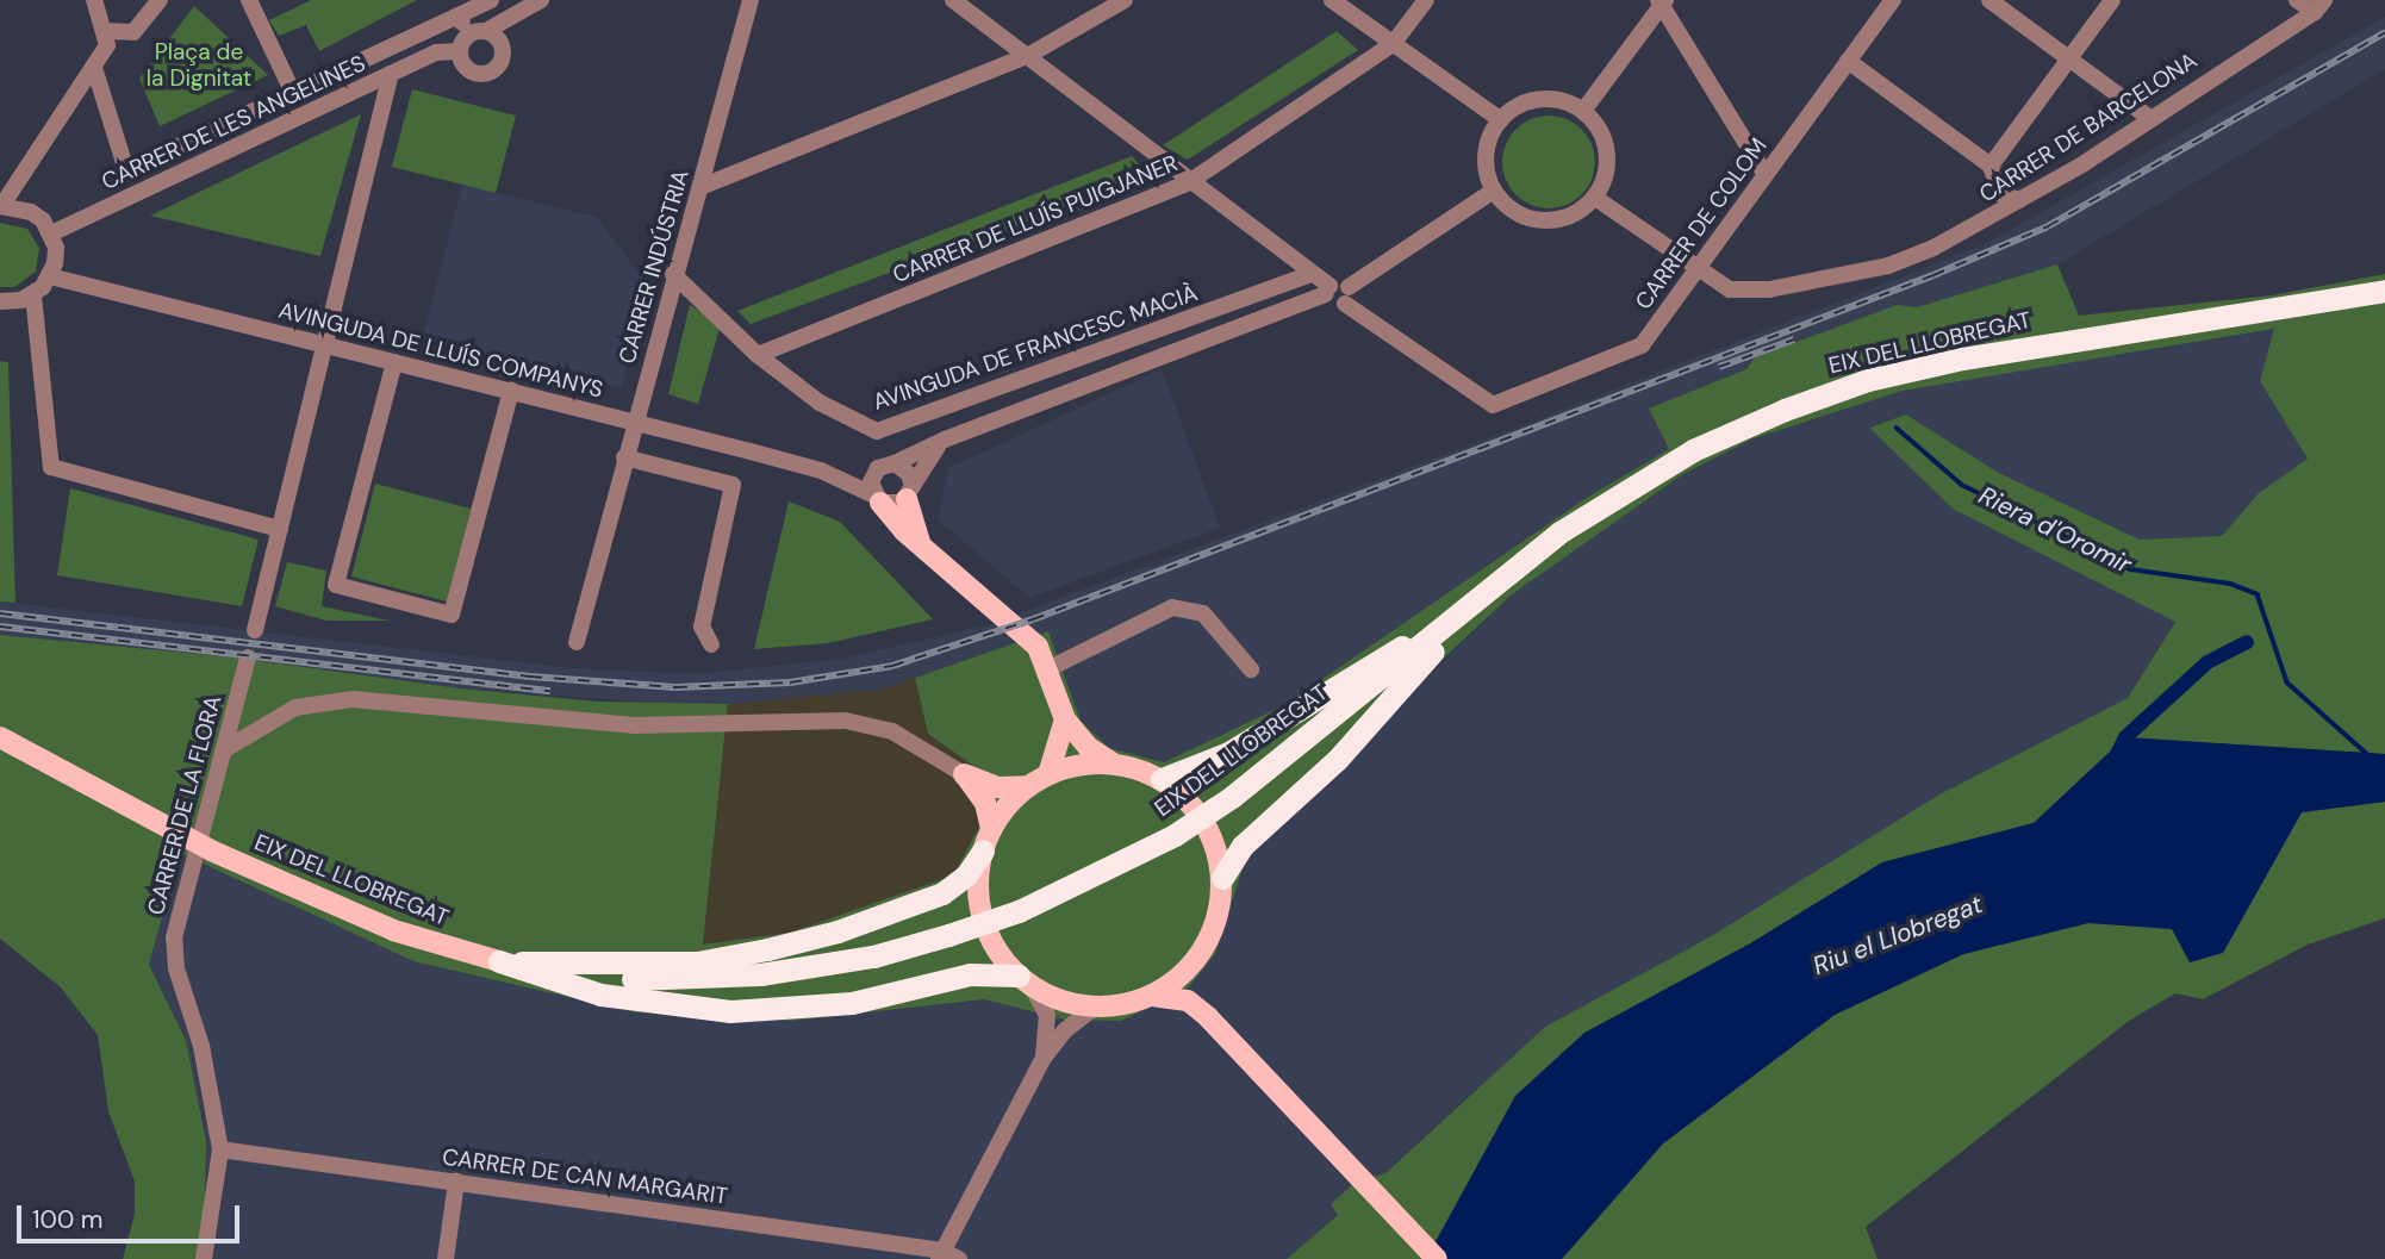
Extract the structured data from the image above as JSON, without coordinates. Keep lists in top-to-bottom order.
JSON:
{
  "streets": {
    "highway": ["EIX DEL LLOBREGAT"],
    "street": [
      "CARRER DE LES ANGELINES",
      "CARRER DE BARCELONA",
      "CARRER DE LLUÍS PUIGJANER",
      "CARRER DE COLOM",
      "CARRER INDÚSTRIA",
      "AVINGUDA DE FRANCESC MACIÀ",
      "AVINGUDA DE LLUÍS COMPANYS",
      "CARRER DE LA FLORA",
      "CARRER DE CAN MARGARIT"
    ]
  },
  "crossings": [
    ["CARRER DE BARCELONA", "CARRER DE COLOM"],
    ["CARRER DE LLUÍS PUIGJANER", "AVINGUDA DE FRANCESC MACIÀ"],
    ["CARRER INDÚSTRIA", "AVINGUDA DE FRANCESC MACIÀ"],
    ["CARRER INDÚSTRIA", "AVINGUDA DE LLUÍS COMPANYS"],
    ["CARRER DE LA FLORA", "CARRER DE CAN MARGARIT"]
  ],
  "water": ["Riera d'Oromir", "Riu el Llobregat"],
  "parks": ["Plaça de la Dignitat"],
  "scale_bar": "100 m"
}
